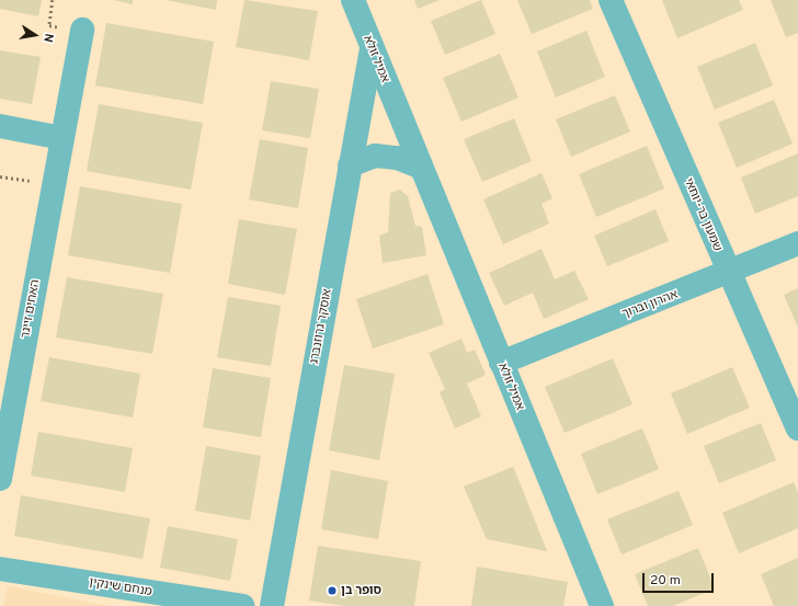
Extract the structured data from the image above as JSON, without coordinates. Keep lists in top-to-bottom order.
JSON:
{
  "streets": {
    "street": [
      "אמיל זולא",
      "שמעון בר-יוחאי",
      "אהרון וברוך",
      "האחים זייגר",
      "אוסקר גרוזנברג",
      "מנחם שינקין"
    ]
  },
  "crossings": [
    ["אמיל זולא", "אהרון וברוך"],
    ["אמיל זולא", "אוסקר גרוזנברג"],
    ["שמעון בר-יוחאי", "אהרון וברוך"]
  ],
  "places": ["סופר בן"],
  "scale_bar": "20 m",
  "north": "right"
}
